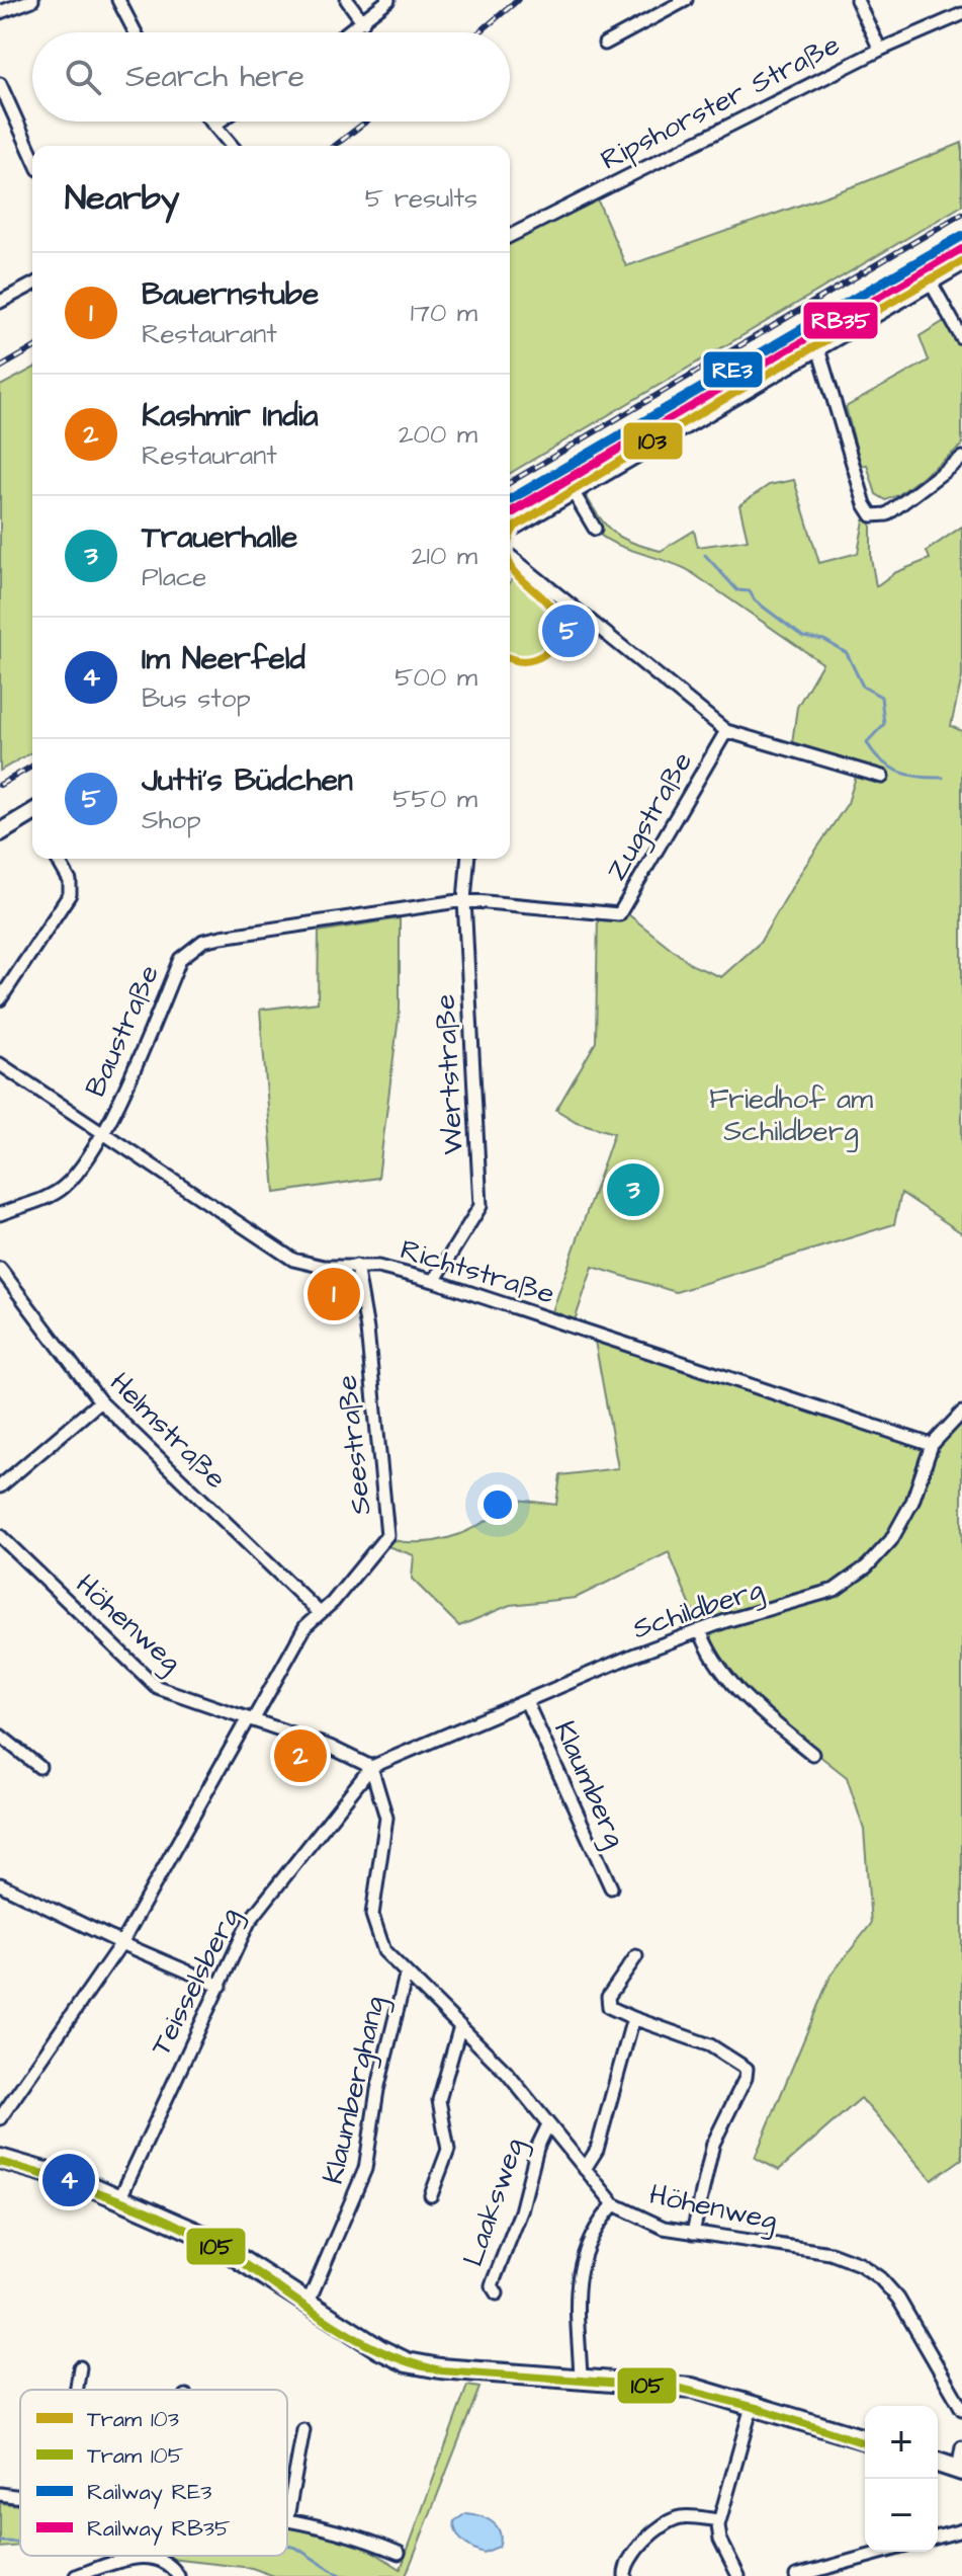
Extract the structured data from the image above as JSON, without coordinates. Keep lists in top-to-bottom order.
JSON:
{
  "streets": {
    "street": [
      "Ripshorster Straße",
      "Zugstraße",
      "Baustraße",
      "Wertstraße",
      "Richtstraße",
      "Helmstraße",
      "Seestraße",
      "Schildberg",
      "Höhenweg",
      "Klaumberg",
      "Teisselsberg",
      "Klaumberghang",
      "Laaksweg"
    ]
  },
  "crossings": [
    ["Zugstraße", "Baustraße"],
    ["Zugstraße", "Wertstraße"],
    ["Baustraße", "Wertstraße"],
    ["Baustraße", "Richtstraße"],
    ["Wertstraße", "Richtstraße"],
    ["Richtstraße", "Seestraße"],
    ["Richtstraße", "Schildberg"],
    ["Helmstraße", "Seestraße"],
    ["Seestraße", "Höhenweg"],
    ["Schildberg", "Höhenweg"],
    ["Schildberg", "Klaumberg"],
    ["Schildberg", "Teisselsberg"],
    ["Höhenweg", "Teisselsberg"],
    ["Höhenweg", "Klaumberghang"],
    ["Höhenweg", "Laaksweg"]
  ],
  "parks": ["Friedhof am Schildberg"],
  "lines": [
    "rail line RE3",
    "rail line RB35",
    "tram line 103",
    "tram line 105"
  ],
  "legend": [
    "Tram 103",
    "Tram 105",
    "Railway RE3",
    "Railway RB35"
  ],
  "page": {
    "search": "Search here",
    "heading": ["Nearby", "5 results"],
    "list": [
      {
        "mark": "1",
        "name": "Bauernstube",
        "note": "Restaurant",
        "value": "170 m"
      },
      {
        "mark": "2",
        "name": "Kashmir India",
        "note": "Restaurant",
        "value": "200 m"
      },
      {
        "mark": "3",
        "name": "Trauerhalle",
        "note": "Place",
        "value": "210 m"
      },
      {
        "mark": "4",
        "name": "Im Neerfeld",
        "note": "Bus stop",
        "value": "500 m"
      },
      {
        "mark": "5",
        "name": "Jutti's Büdchen",
        "note": "Shop",
        "value": "550 m"
      }
    ],
    "pins": [
      "5",
      "3",
      "1",
      "2",
      "4"
    ],
    "map_buttons": ["+", "−"]
  }
}
